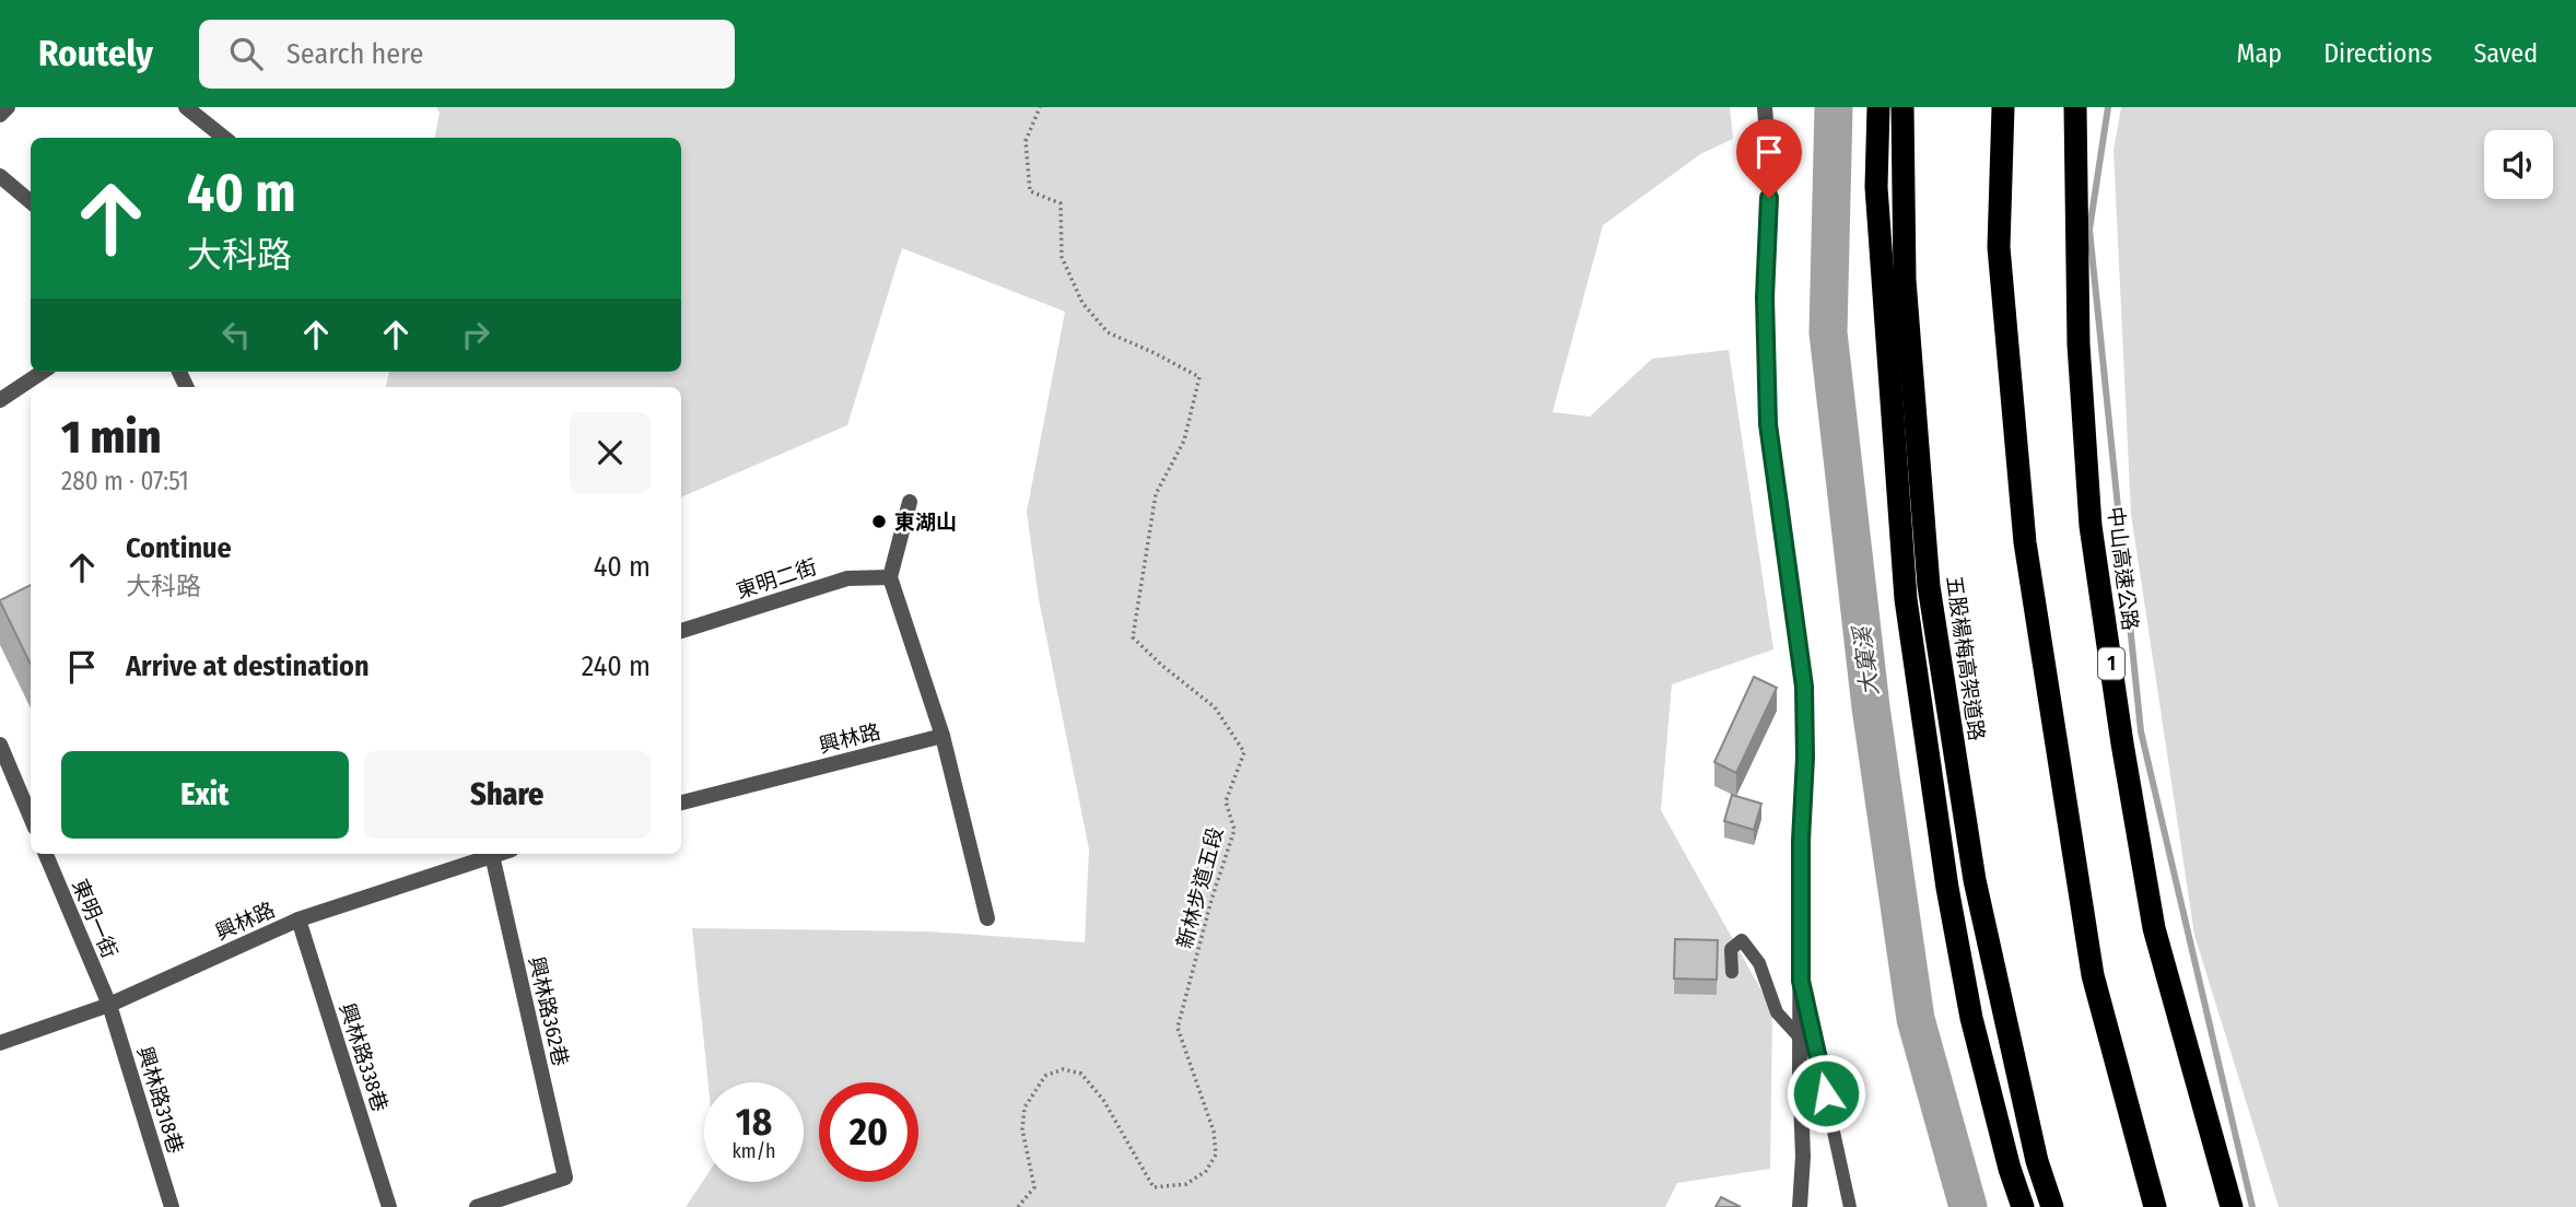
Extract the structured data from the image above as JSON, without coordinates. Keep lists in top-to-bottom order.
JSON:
{
  "streets": {
    "highway": ["中山高速公路", "五股楊梅高架道路", "1"],
    "street": [
      "東明二街",
      "興林路",
      "東明一街",
      "興林路362巷",
      "興林路338巷",
      "興林路318巷"
    ],
    "path": ["新林步道五段"]
  },
  "crossings": [
    ["興林路", "東明一街"],
    ["興林路", "興林路362巷"],
    ["興林路", "興林路338巷"],
    ["興林路", "興林路318巷"],
    ["東明一街", "興林路318巷"]
  ],
  "water": ["大窠溪"],
  "places": ["東湖山"],
  "page": {
    "header": "Routely",
    "search": "Search here",
    "nav": ["Map", "Directions", "Saved"],
    "turn": ["40 m", "大科路"],
    "heading": ["1 min", "280 m · 07:51"],
    "list": [
      {
        "name": "Continue",
        "note": "大科路",
        "value": "40 m"
      },
      {
        "name": "Arrive at destination",
        "value": "240 m"
      }
    ],
    "buttons": ["Exit", "Share"],
    "speed": "18 km/h",
    "limit": "20"
  }
}
